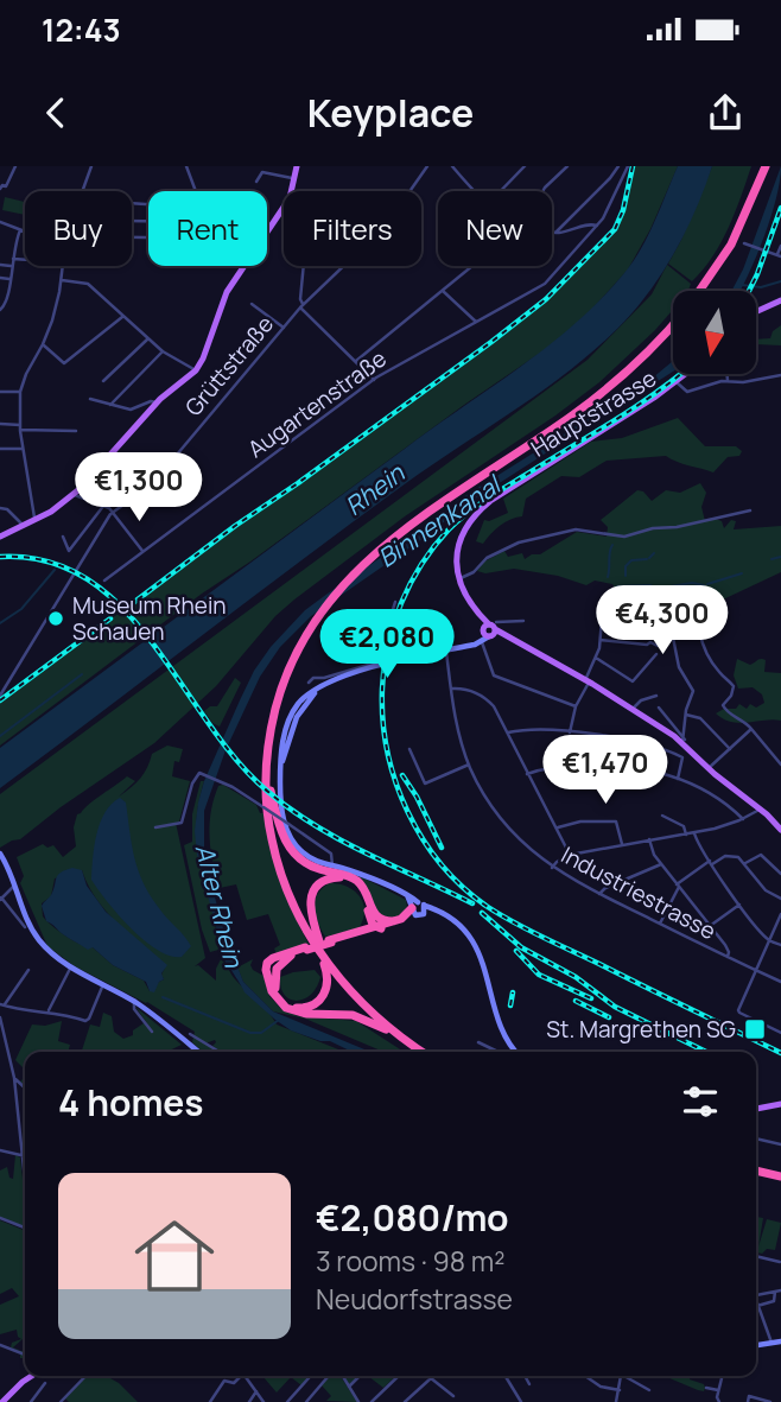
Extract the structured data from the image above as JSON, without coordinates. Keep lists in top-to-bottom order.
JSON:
{
  "streets": {
    "main road": ["Hauptstrasse"],
    "street": ["Grüttstraße", "Augartenstraße", "Industriestrasse"]
  },
  "water": ["Rhein", "Binnenkanal", "Alter Rhein"],
  "places": {
    "other": ["Museum Rhein Schauen"],
    "transit": ["St. Margrethen SG"]
  },
  "north": "bottom",
  "page": {
    "status": "12:43",
    "header": "Keyplace",
    "chip": [
      "Buy",
      "Rent",
      "Filters",
      "New"
    ],
    "price": [
      "€1,300",
      "€4,300",
      "€2,080",
      "€1,470"
    ],
    "heading": "4 homes",
    "list": [
      {
        "name": "€2,080/mo",
        "note": "3 rooms · 98 m² · Neudorfstrasse"
      }
    ]
  }
}
